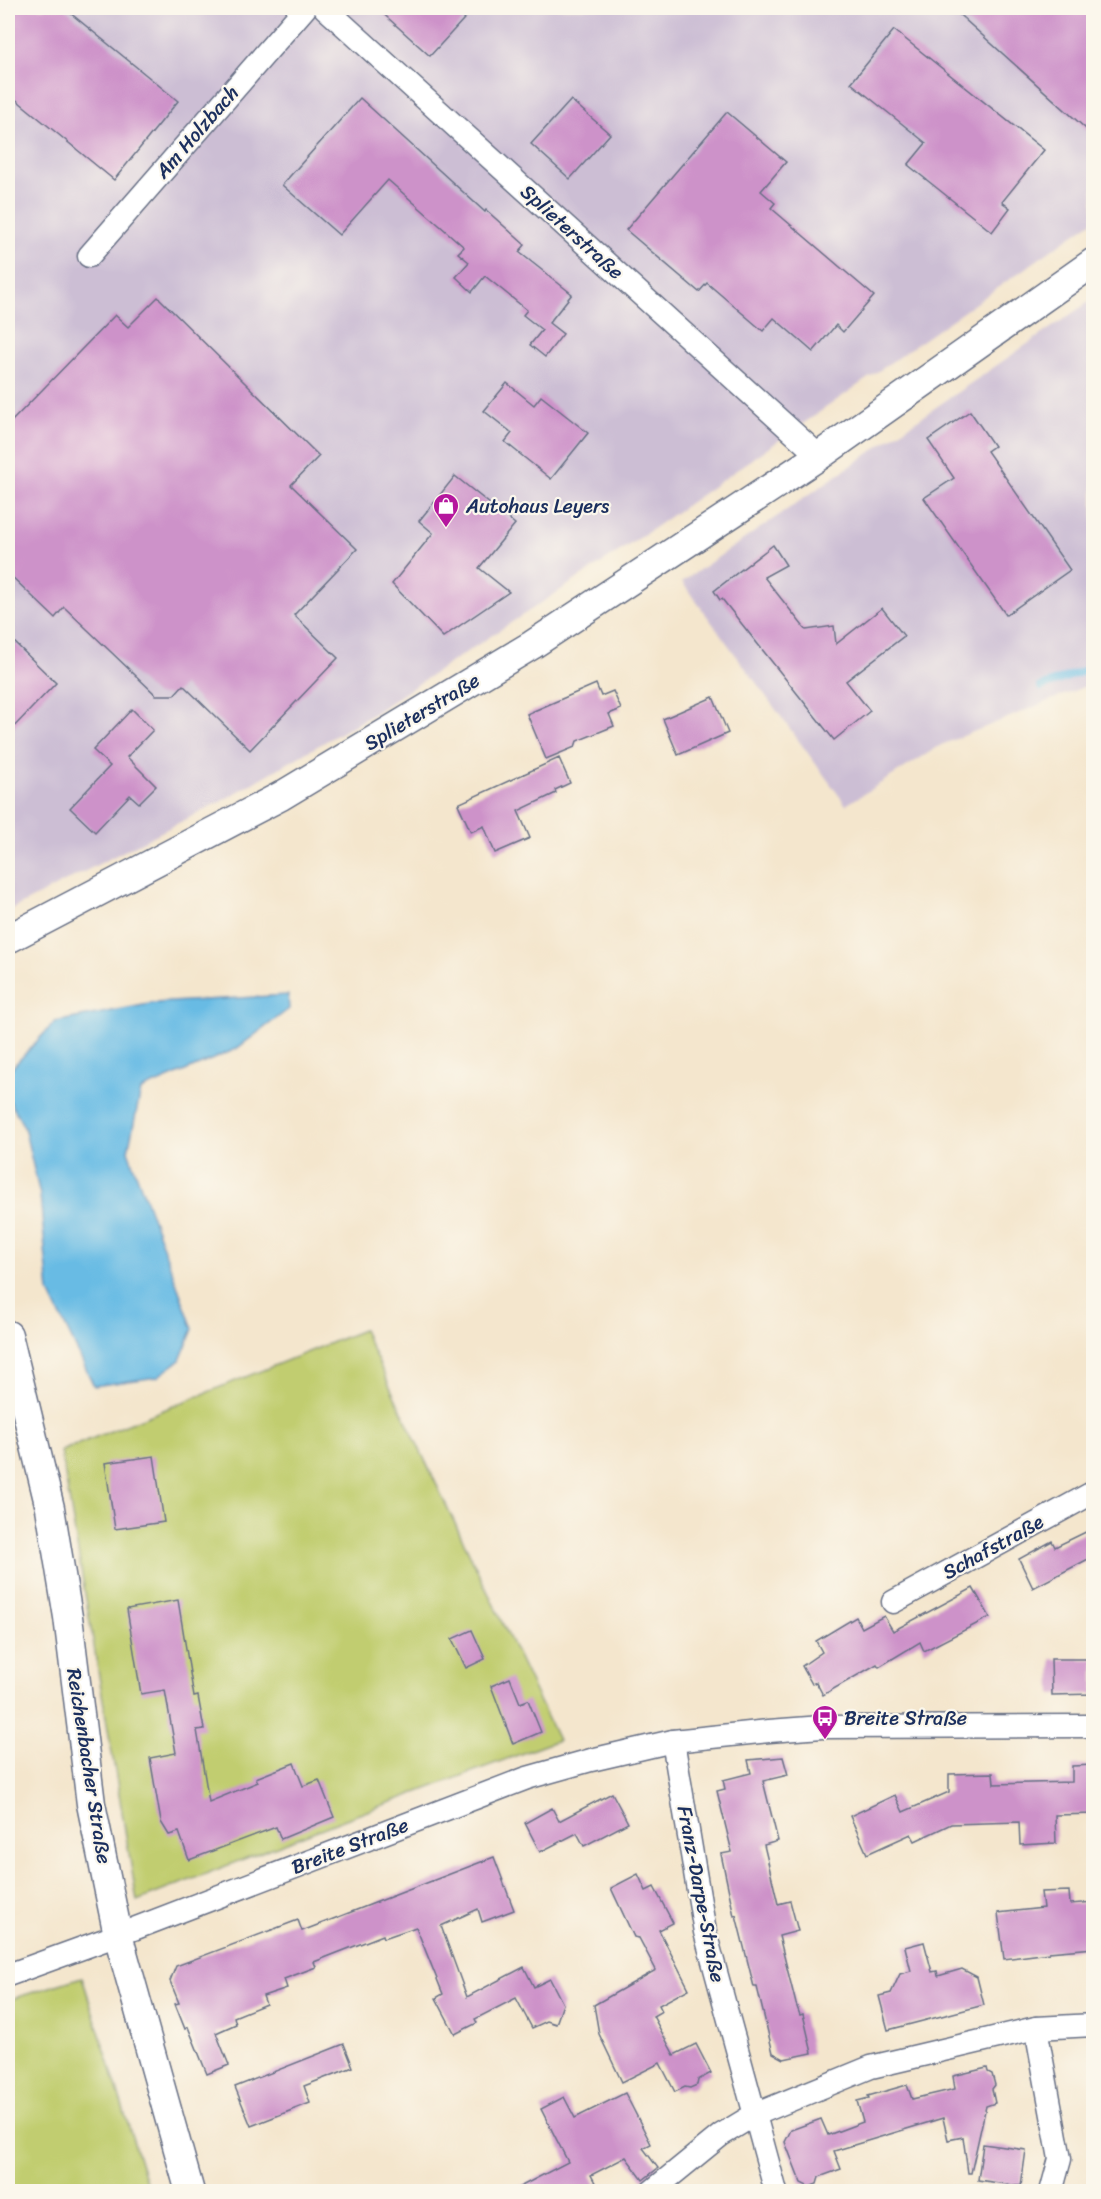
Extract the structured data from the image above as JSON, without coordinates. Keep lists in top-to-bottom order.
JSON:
{
  "streets": {
    "street": [
      "Am Holzbach",
      "Splieterstraße",
      "Schafstraße",
      "Reichenbacher Straße",
      "Breite Straße",
      "Franz-Darpe-Straße"
    ]
  },
  "crossings": [
    ["Reichenbacher Straße", "Breite Straße"],
    ["Breite Straße", "Franz-Darpe-Straße"]
  ],
  "places": {
    "shop": ["Autohaus Leyers"],
    "bus stop": ["Breite Straße"]
  }
}
